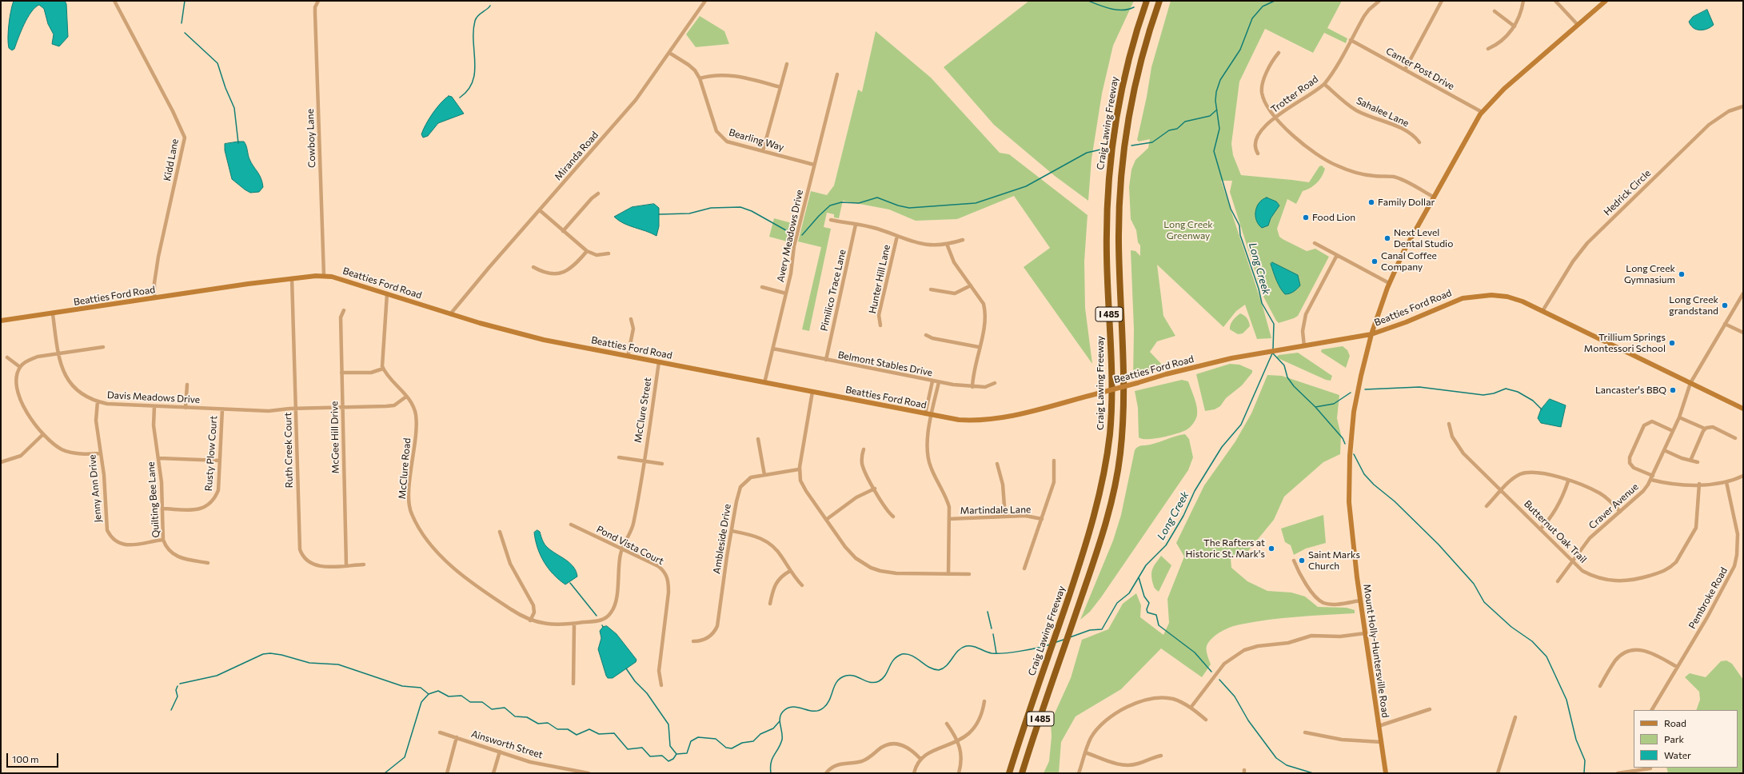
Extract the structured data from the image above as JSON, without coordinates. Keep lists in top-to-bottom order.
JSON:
{
  "streets": {
    "highway": ["Craig Lawing Freeway", "I 485"],
    "main road": ["Beatties Ford Road", "Mount Holly-Huntersville Road"],
    "street": [
      "Canter Post Drive",
      "Trotter Road",
      "Sahalee Lane",
      "Cowboy Lane",
      "Bearling Way",
      "Miranda Road",
      "Kidd Lane",
      "Hedrick Circle",
      "Avery Meadows Drive",
      "Hunter Hill Lane",
      "Pimilico Trace Lane",
      "Belmont Stables Drive",
      "Davis Meadows Drive",
      "McClure Street",
      "McGee Hill Drive",
      "Ruth Creek Court",
      "Rusty Plow Court",
      "McClure Road",
      "Jenny Ann Drive",
      "Quilting Bee Lane",
      "Craver Avenue",
      "Martindale Lane",
      "Butternut Oak Trail",
      "Ambleside Drive",
      "Pond Vista Court",
      "Pembroke Road",
      "Ainsworth Street"
    ]
  },
  "crossings": [
    ["Canter Post Drive", "Trotter Road"],
    ["Canter Post Drive", "Mount Holly-Huntersville Road"],
    ["Trotter Road", "Sahalee Lane"],
    ["Cowboy Lane", "Beatties Ford Road"],
    ["Bearling Way", "Miranda Road"],
    ["Bearling Way", "Avery Meadows Drive"],
    ["Miranda Road", "Beatties Ford Road"],
    ["Kidd Lane", "Beatties Ford Road"],
    ["Hedrick Circle", "Beatties Ford Road"],
    ["Avery Meadows Drive", "Beatties Ford Road"],
    ["Avery Meadows Drive", "Belmont Stables Drive"],
    ["Beatties Ford Road", "Davis Meadows Drive"],
    ["Beatties Ford Road", "McClure Street"],
    ["Beatties Ford Road", "Ruth Creek Court"],
    ["Beatties Ford Road", "Craver Avenue"],
    ["Beatties Ford Road", "Mount Holly-Huntersville Road"],
    ["Pimilico Trace Lane", "Belmont Stables Drive"],
    ["Davis Meadows Drive", "McGee Hill Drive"],
    ["Davis Meadows Drive", "Ruth Creek Court"],
    ["Davis Meadows Drive", "Rusty Plow Court"],
    ["Davis Meadows Drive", "McClure Road"],
    ["Davis Meadows Drive", "Jenny Ann Drive"],
    ["Davis Meadows Drive", "Quilting Bee Lane"],
    ["McClure Street", "McClure Road"],
    ["McGee Hill Drive", "Ruth Creek Court"],
    ["Rusty Plow Court", "Quilting Bee Lane"],
    ["McClure Road", "Pond Vista Court"],
    ["Jenny Ann Drive", "Quilting Bee Lane"],
    ["Craver Avenue", "Butternut Oak Trail"]
  ],
  "water": ["Long Creek"],
  "parks": ["Long Creek Greenway"],
  "places": [
    "Family Dollar",
    "Food Lion",
    "Next Level Dental Studio",
    "Canal Coffee Company",
    "Long Creek Gymnasium",
    "Long Creek grandstand",
    "Trillium Springs Montessori School",
    "Lancaster's BBQ",
    "The Rafters at Historic St. Mark's",
    "Saint Marks Church"
  ],
  "legend": ["Road", "Park", "Water"],
  "scale_bar": "100 m"
}
